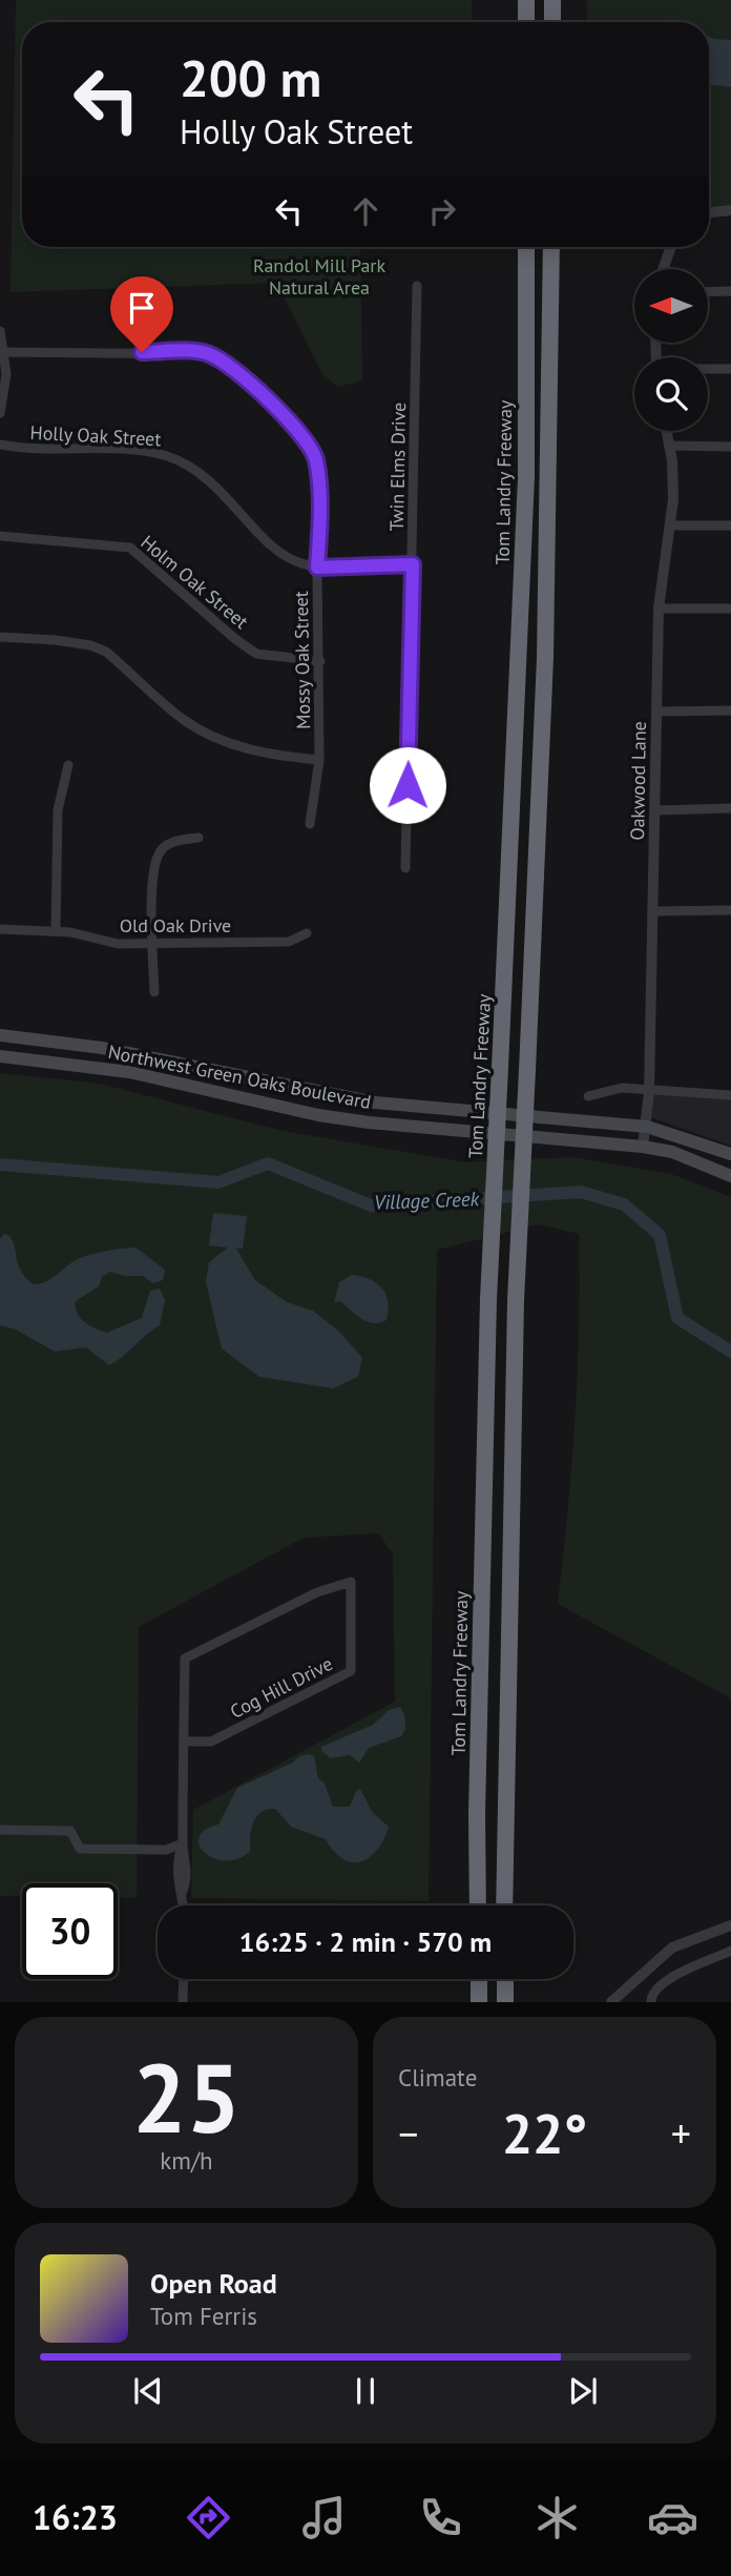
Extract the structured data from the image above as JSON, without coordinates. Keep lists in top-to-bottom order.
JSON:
{
  "streets": {
    "highway": ["Tom Landry Freeway"],
    "main road": ["Northwest Green Oaks Boulevard"],
    "street": [
      "Holly Oak Street",
      "Twin Elms Drive",
      "Holm Oak Street",
      "Mossy Oak Street",
      "Oakwood Lane",
      "Old Oak Drive",
      "Cog Hill Drive"
    ]
  },
  "crossings": [
    ["Holly Oak Street", "Twin Elms Drive"],
    ["Holly Oak Street", "Mossy Oak Street"],
    ["Holm Oak Street", "Mossy Oak Street"],
    ["Oakwood Lane", "Northwest Green Oaks Boulevard"]
  ],
  "water": ["Village Creek"],
  "parks": ["Randol Mill Park Natural Area"],
  "north": "left",
  "page": {
    "turn": ["200 m", "Holly Oak Street"],
    "limit": "30",
    "trip": "16:25 · 2 min · 570 m",
    "tile": [
      ["25", "km/h"],
      "Climate"
    ],
    "heat": ["−", "22°", "+"],
    "song": ["Open Road", "Tom Ferris"],
    "tabs": "16:23"
  }
}
